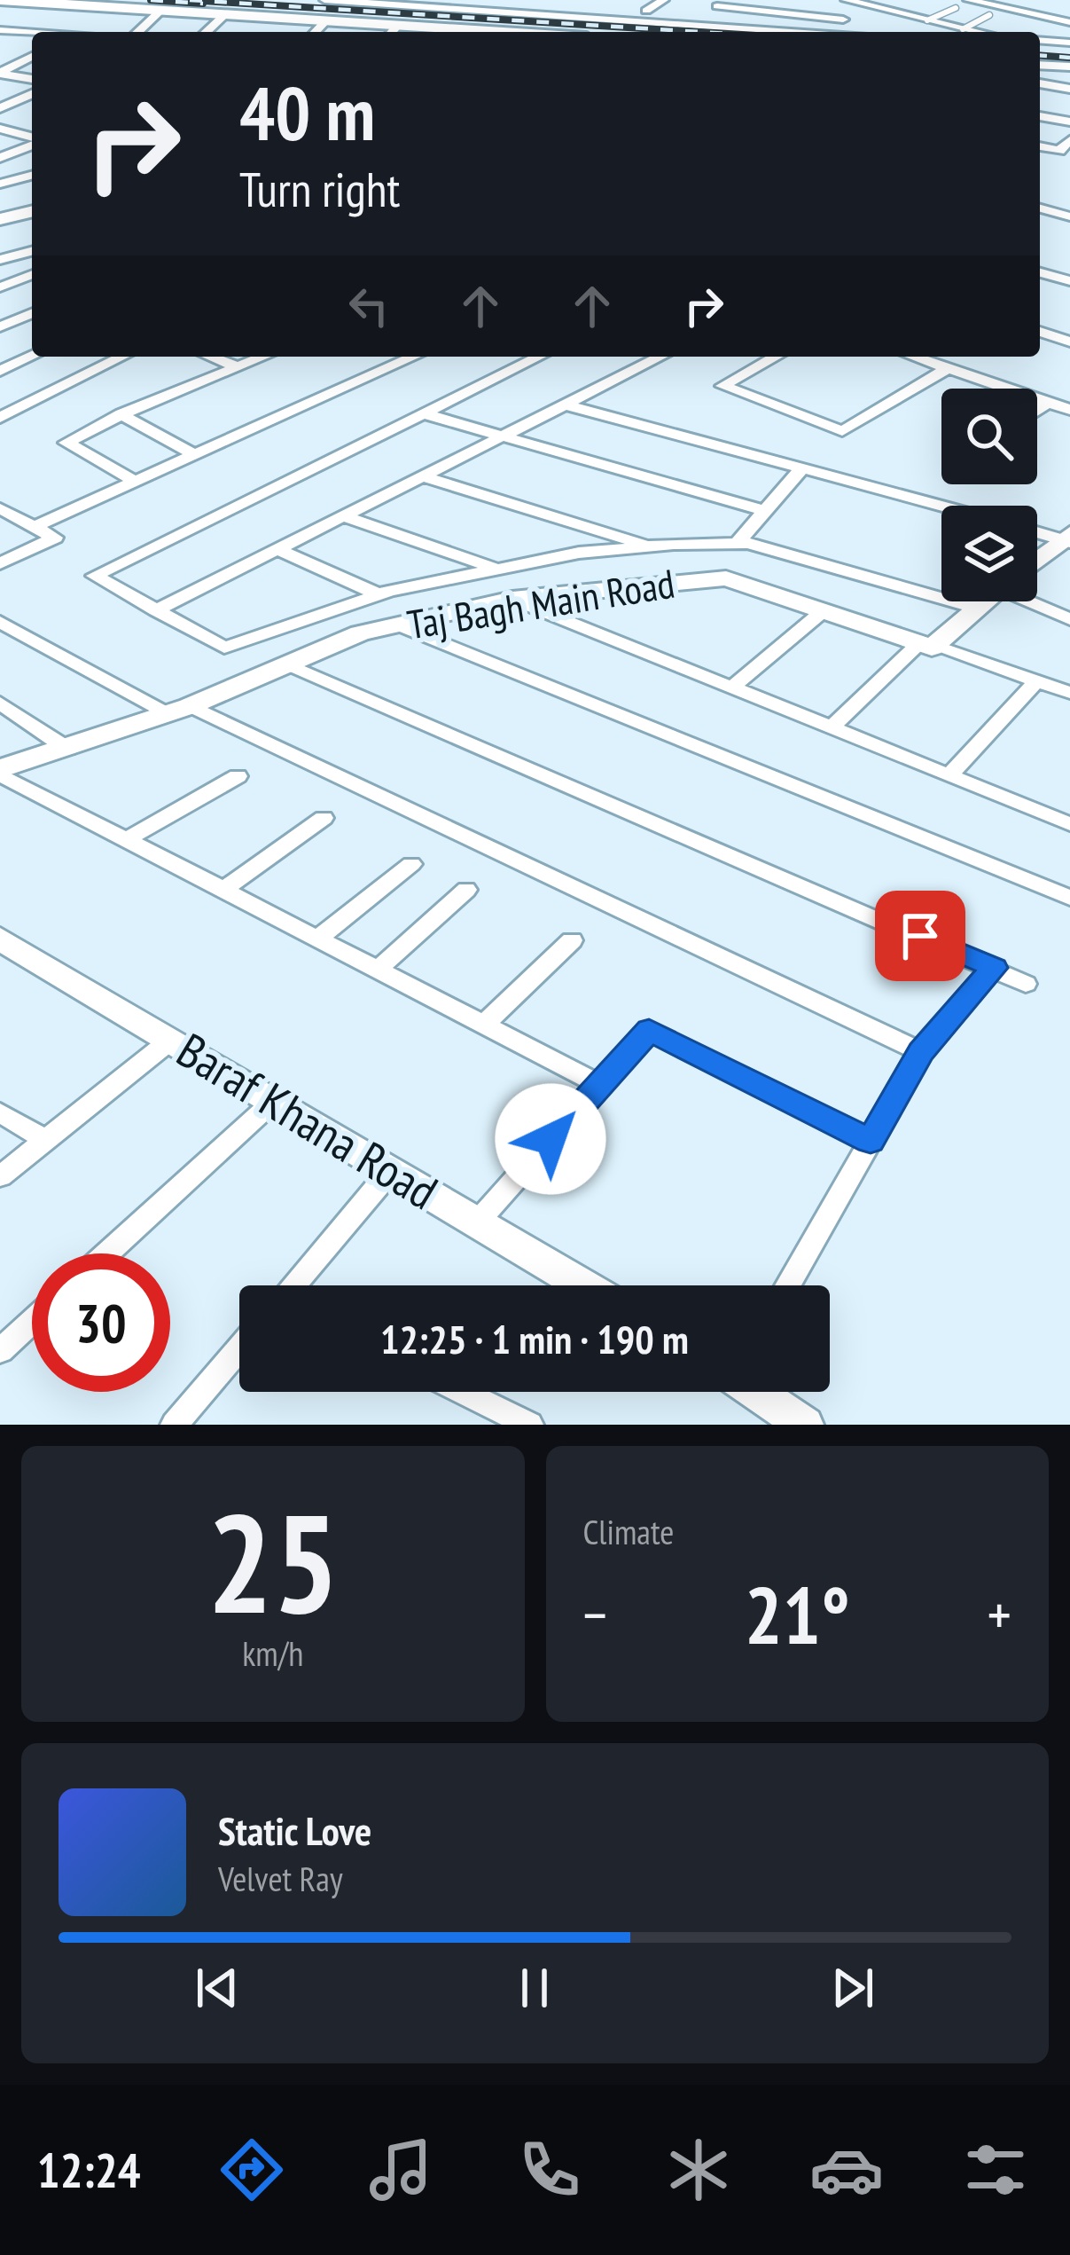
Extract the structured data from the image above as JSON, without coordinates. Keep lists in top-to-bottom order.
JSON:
{
  "streets": {
    "street": ["Taj Bagh Main Road", "Baraf Khana Road"]
  },
  "page": {
    "turn": ["40 m", "Turn right"],
    "limit": "30",
    "trip": "12:25 · 1 min · 190 m",
    "tile": [
      ["25", "km/h"],
      "Climate"
    ],
    "heat": ["−", "21°", "+"],
    "song": ["Static Love", "Velvet Ray"],
    "tabs": "12:24"
  }
}
